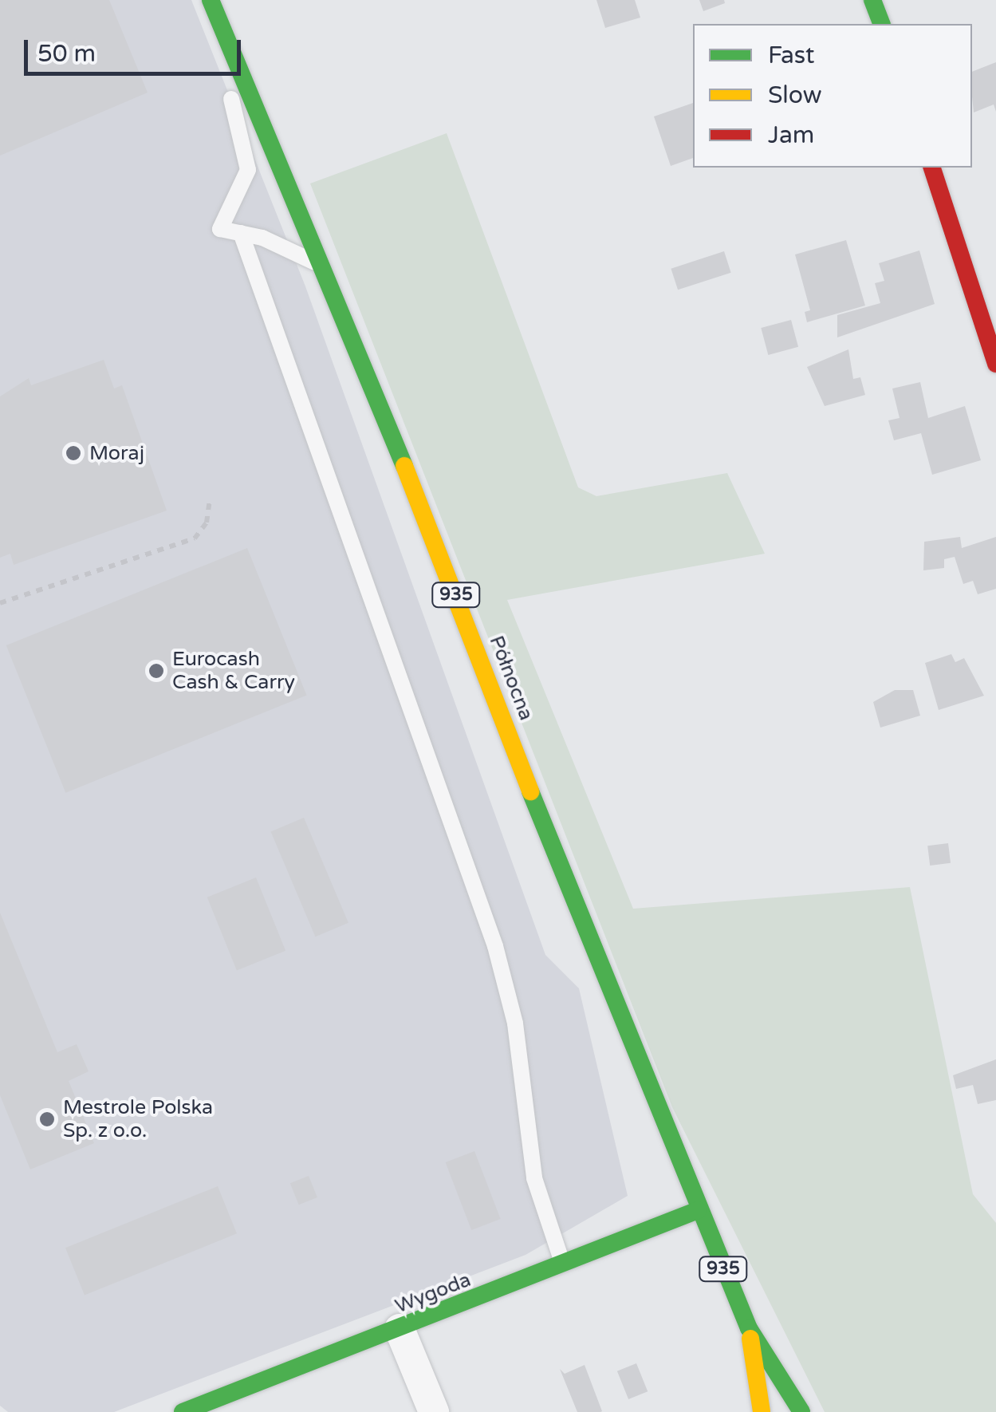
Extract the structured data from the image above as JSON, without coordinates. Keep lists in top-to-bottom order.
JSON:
{
  "streets": {
    "main road": ["935", "Północna", "Wygoda"]
  },
  "crossings": [
    ["Północna", "Wygoda"]
  ],
  "places": ["Moraj", "Eurocash Cash & Carry", "Mestrole Polska Sp. z o.o."],
  "legend": ["Fast", "Slow", "Jam"],
  "scale_bar": "50 m"
}
